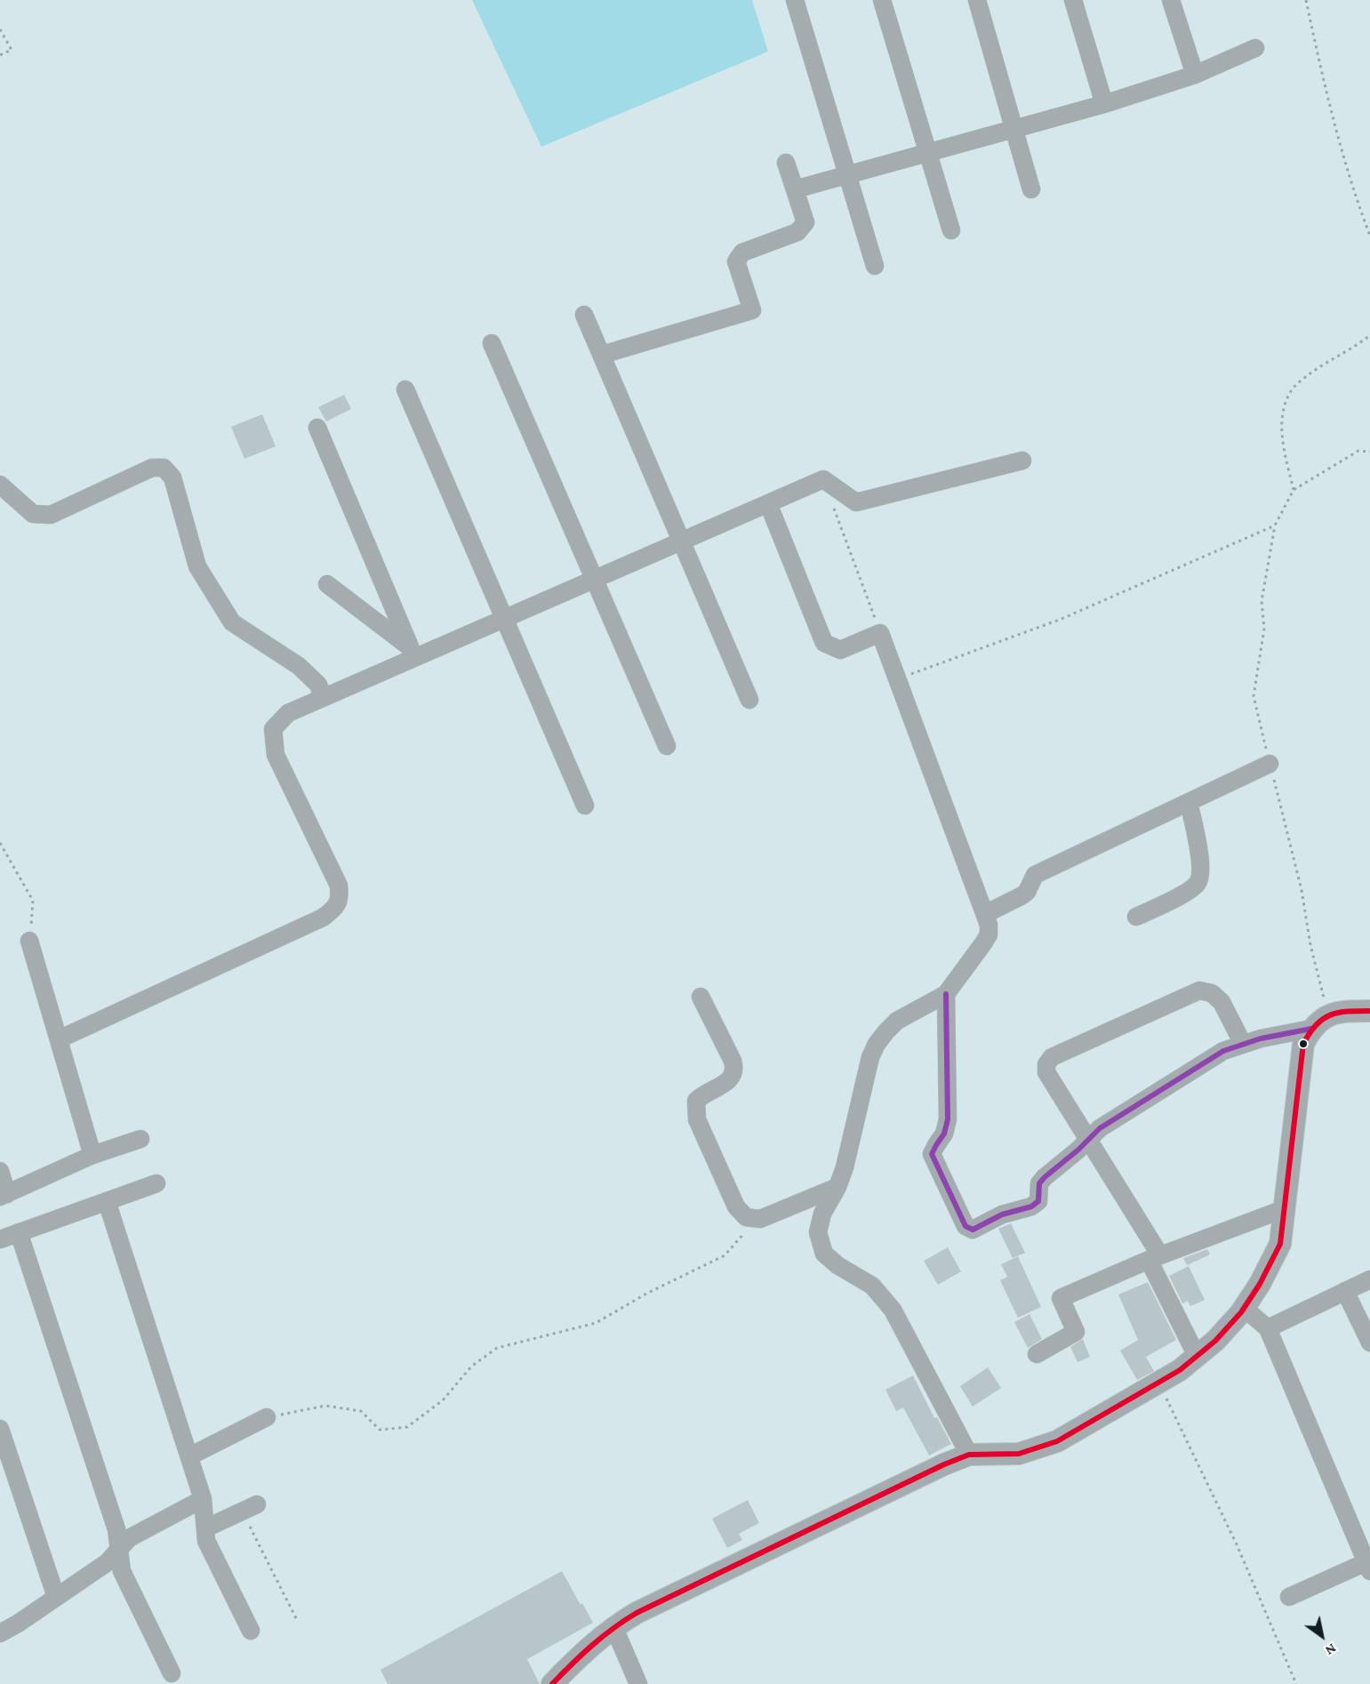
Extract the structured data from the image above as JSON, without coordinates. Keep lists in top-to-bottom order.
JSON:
{
  "north": "bottom right"
}
